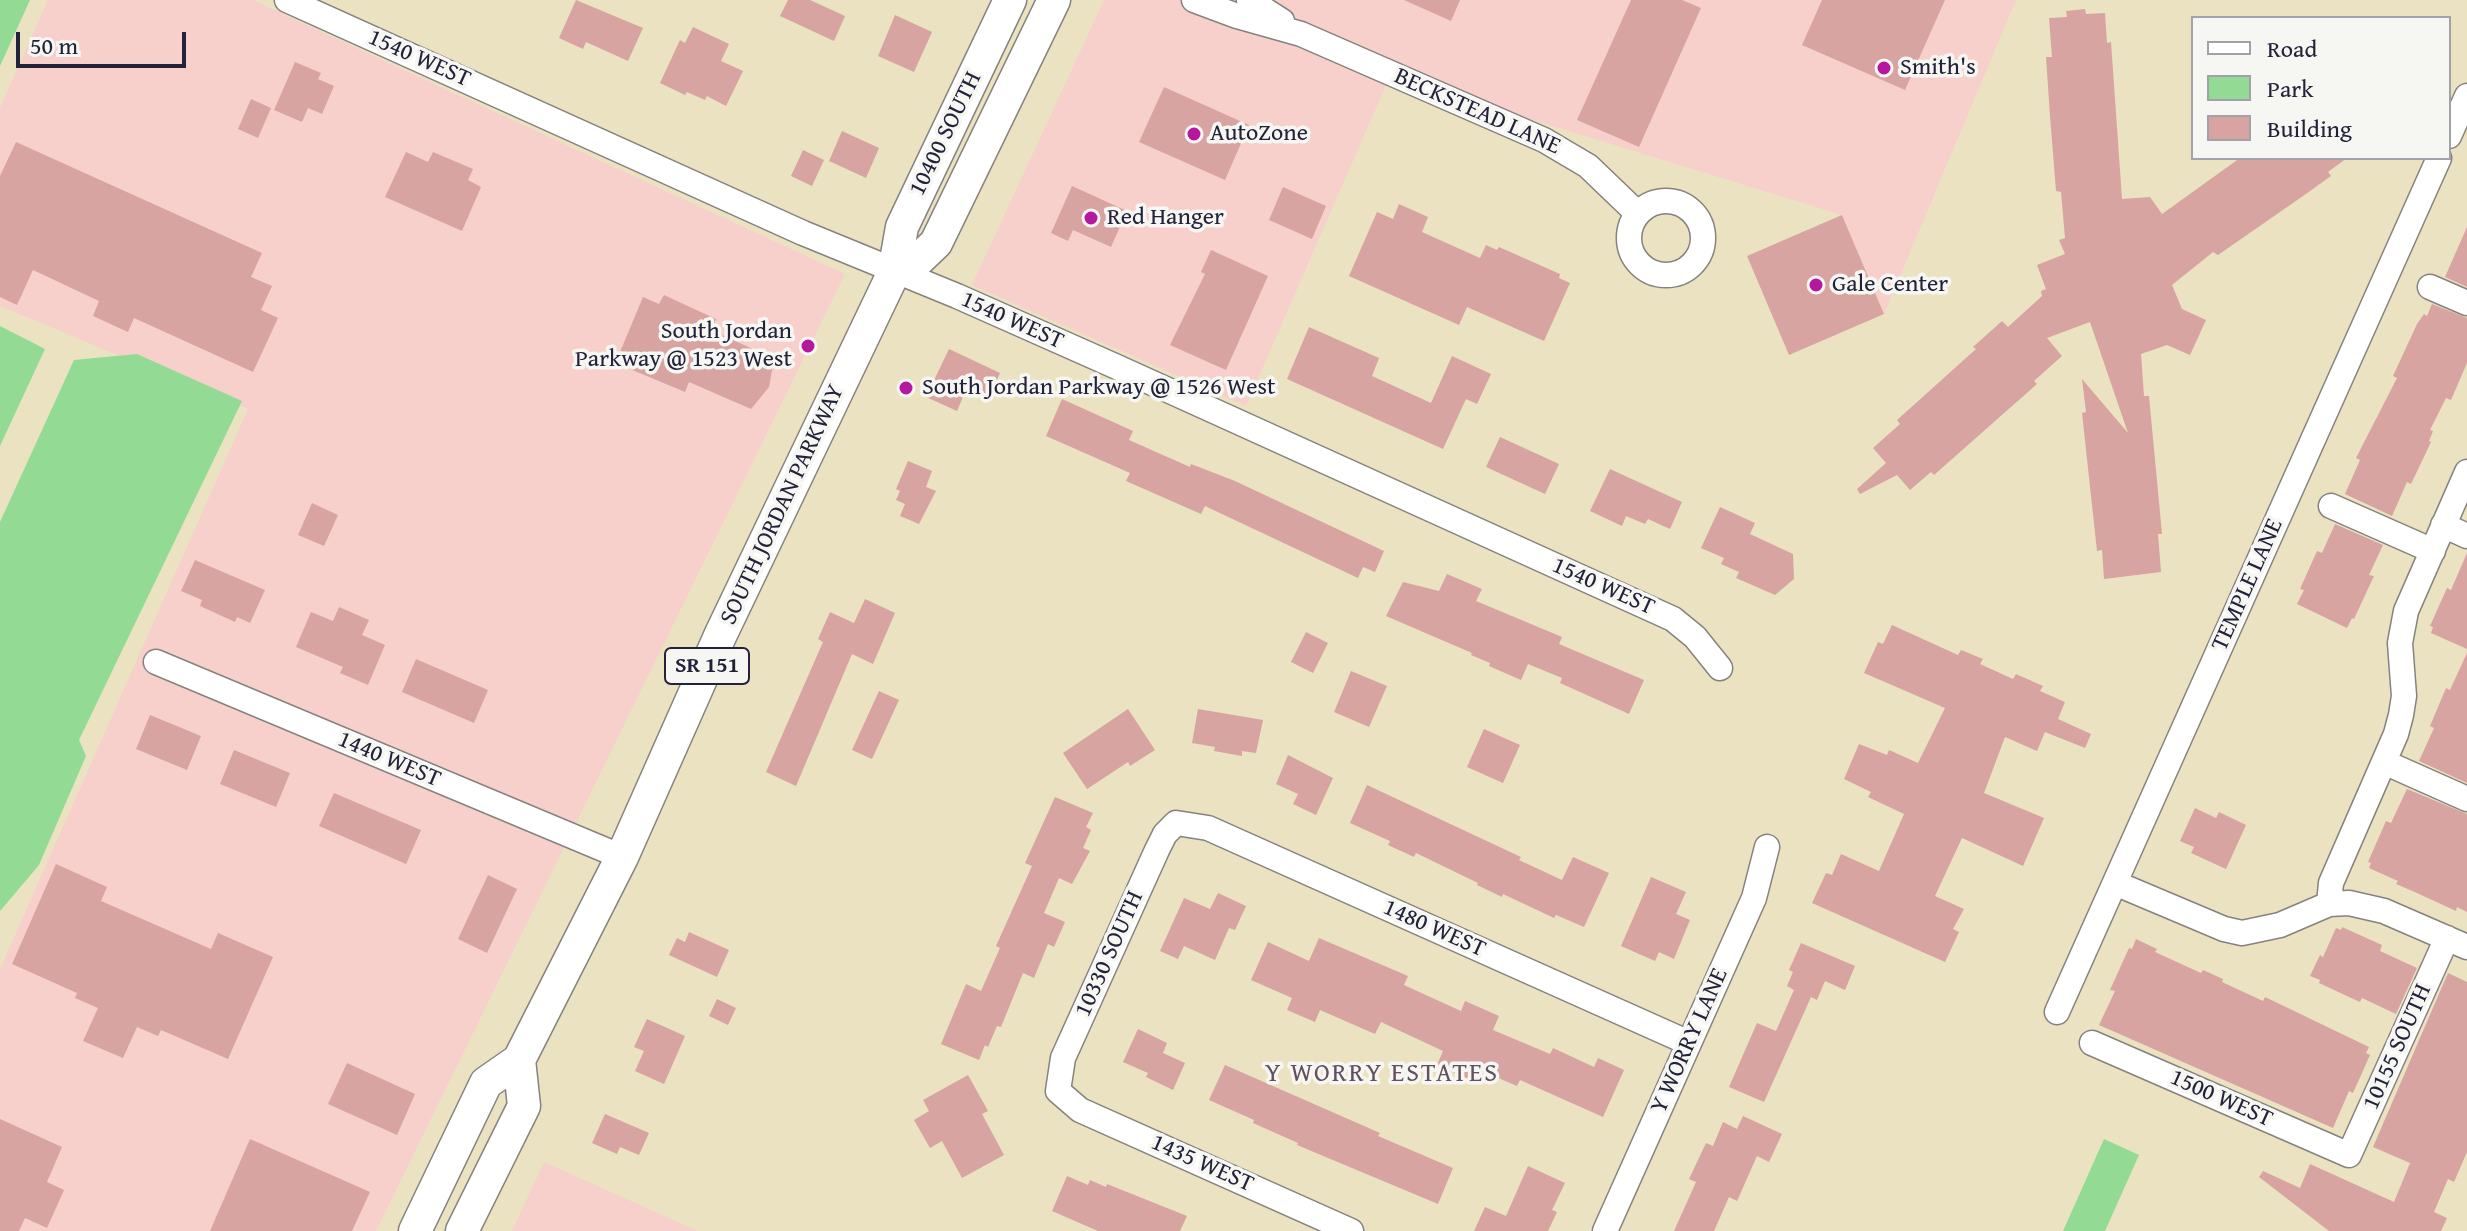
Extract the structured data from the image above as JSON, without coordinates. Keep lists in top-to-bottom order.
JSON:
{
  "streets": {
    "main road": ["10400 SOUTH", "SOUTH JORDAN PARKWAY", "SR 151"],
    "street": [
      "1540 WEST",
      "BECKSTEAD LANE",
      "TEMPLE LANE",
      "1440 WEST",
      "1480 WEST",
      "10330 SOUTH",
      "Y WORRY LANE",
      "10155 SOUTH",
      "1500 WEST",
      "1435 WEST"
    ]
  },
  "crossings": [
    ["1540 WEST", "10400 SOUTH"],
    ["1540 WEST", "SOUTH JORDAN PARKWAY"],
    ["10400 SOUTH", "SOUTH JORDAN PARKWAY"],
    ["SOUTH JORDAN PARKWAY", "SR 151"],
    ["SOUTH JORDAN PARKWAY", "1440 WEST"],
    ["1480 WEST", "10330 SOUTH"],
    ["1480 WEST", "Y WORRY LANE"],
    ["10330 SOUTH", "1435 WEST"],
    ["10155 SOUTH", "1500 WEST"]
  ],
  "districts": ["Y WORRY ESTATES"],
  "places": [
    "Smith's",
    "AutoZone",
    "Red Hanger",
    "Gale Center",
    "South Jordan Parkway @ 1523 West",
    "South Jordan Parkway @ 1526 West"
  ],
  "legend": ["Road", "Park", "Building"],
  "scale_bar": "50 m"
}
